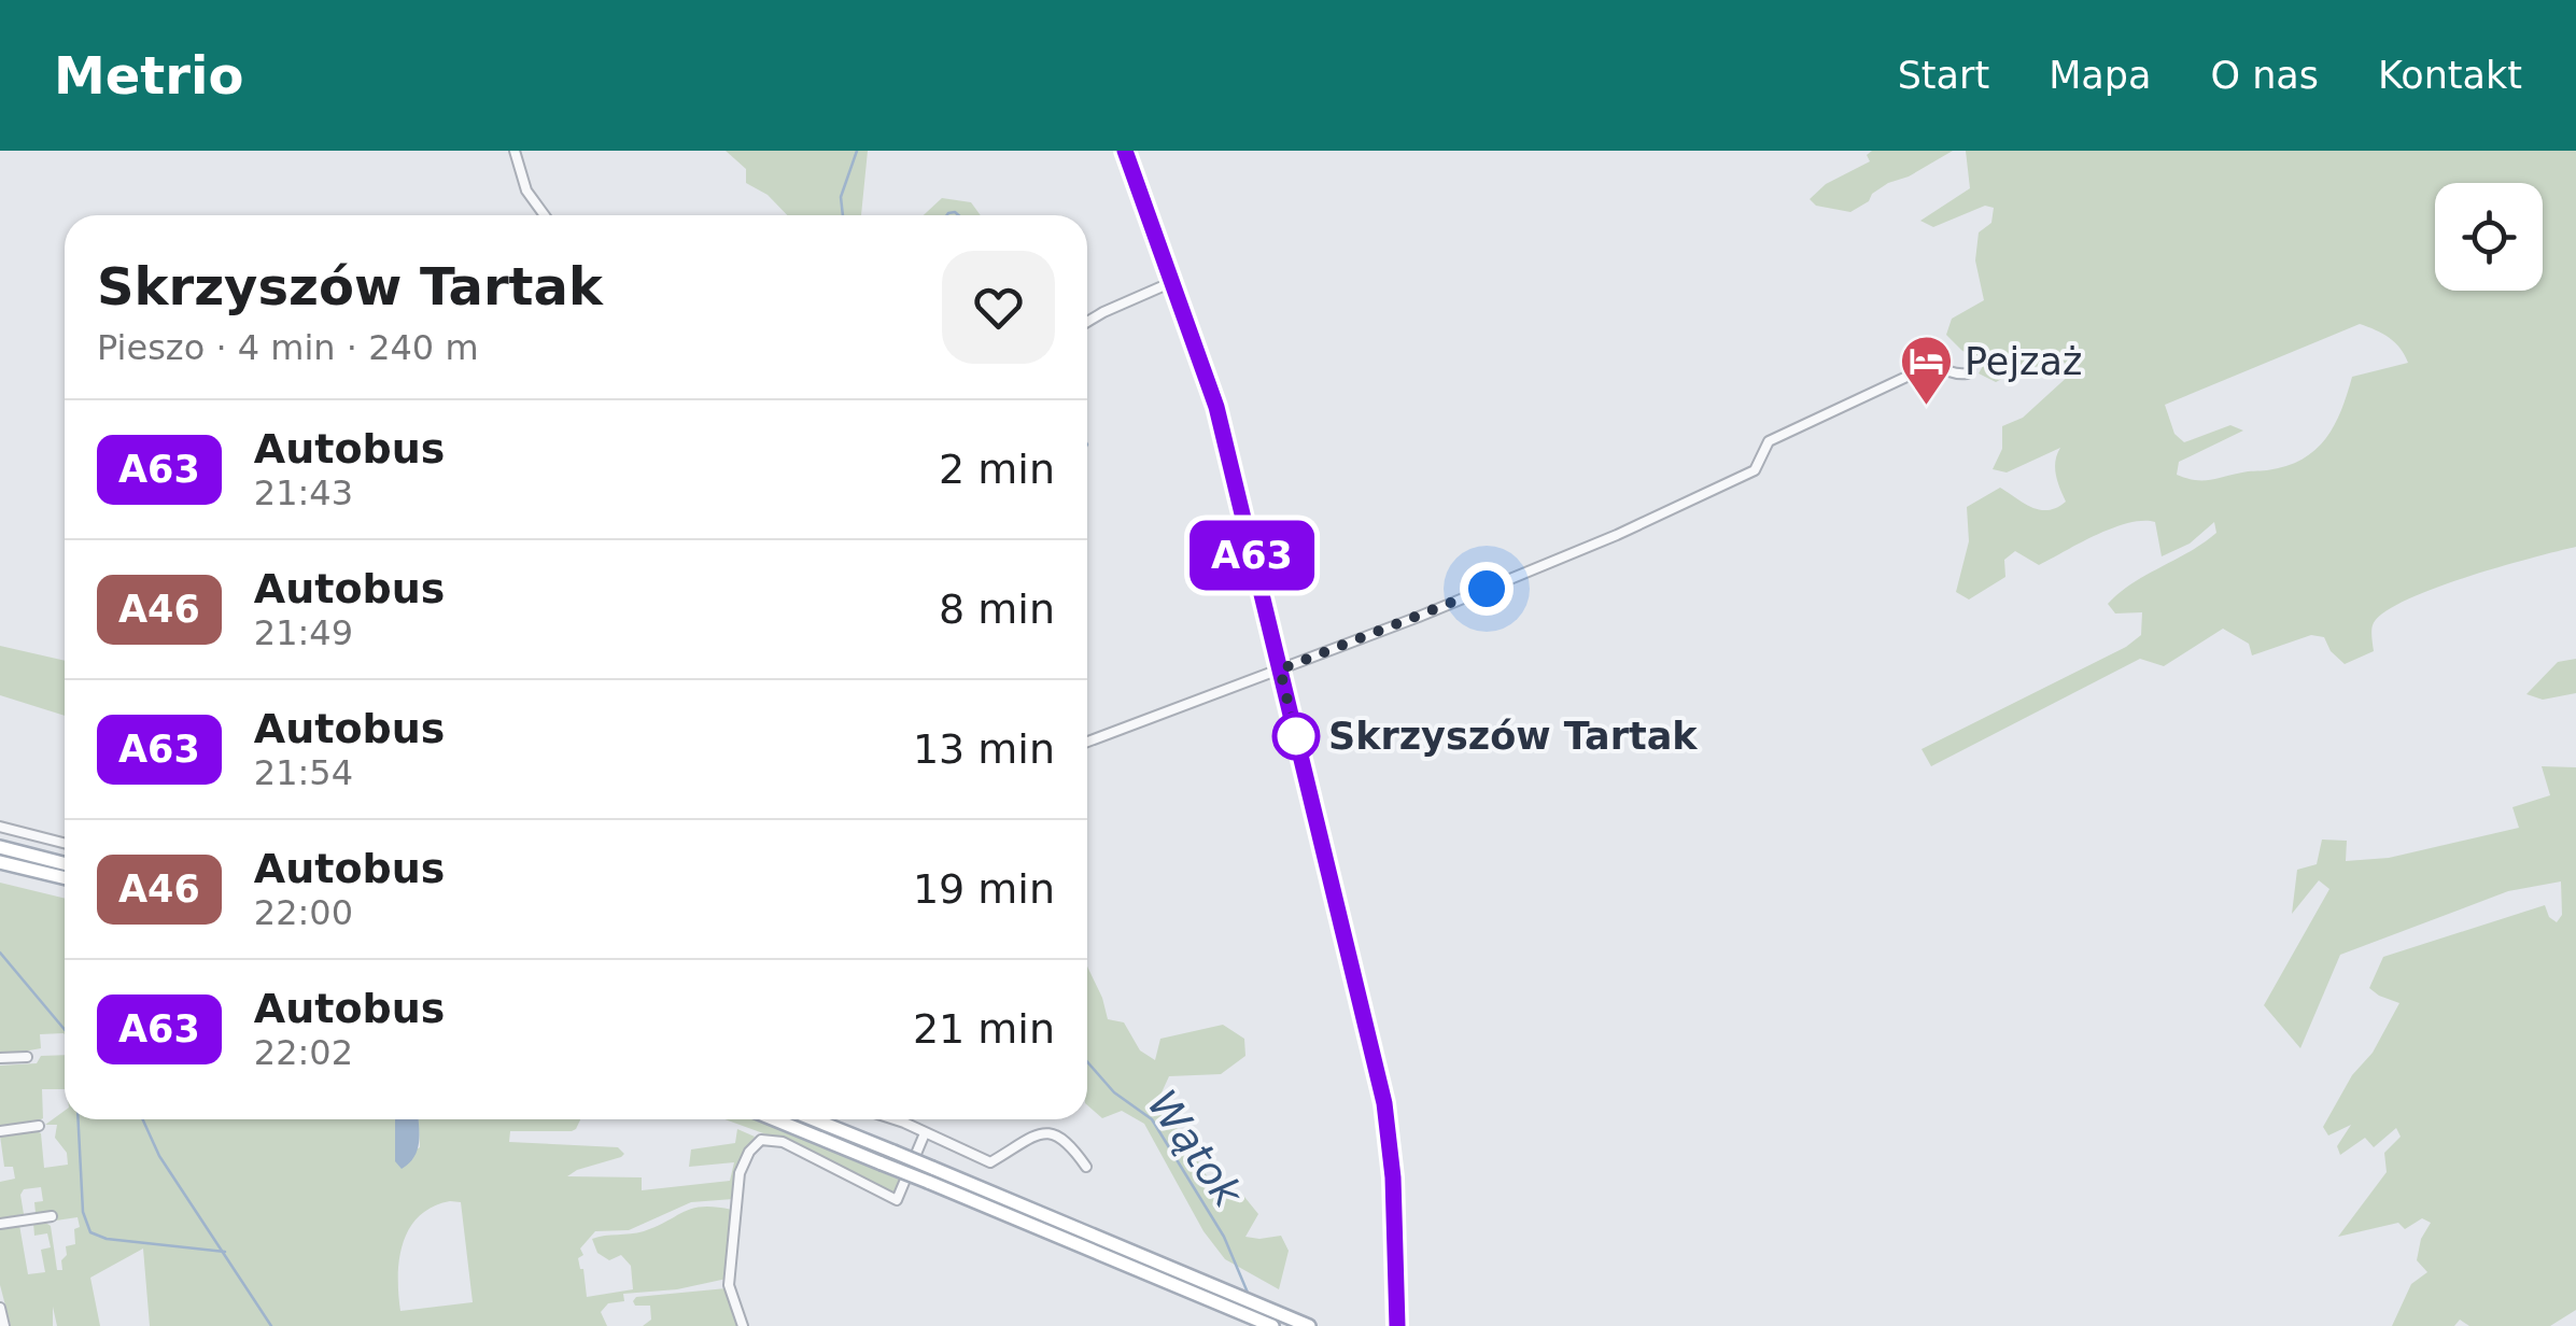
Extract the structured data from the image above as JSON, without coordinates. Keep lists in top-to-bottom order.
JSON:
{
  "water": ["Wątok"],
  "places": {
    "hotel": ["Pejzaż"],
    "other": ["Skrzyszów Tartak"]
  },
  "lines": ["bus line A63"],
  "page": {
    "header": "Metrio",
    "nav": [
      "Start",
      "Mapa",
      "O nas",
      "Kontakt"
    ],
    "on_map": "A63",
    "heading": ["Skrzyszów Tartak", "Pieszo · 4 min · 240 m"],
    "list": [
      {
        "mark": "A63",
        "name": "Autobus",
        "note": "21:43",
        "value": "2 min"
      },
      {
        "mark": "A46",
        "name": "Autobus",
        "note": "21:49",
        "value": "8 min"
      },
      {
        "mark": "A63",
        "name": "Autobus",
        "note": "21:54",
        "value": "13 min"
      },
      {
        "mark": "A46",
        "name": "Autobus",
        "note": "22:00",
        "value": "19 min"
      },
      {
        "mark": "A63",
        "name": "Autobus",
        "note": "22:02",
        "value": "21 min"
      }
    ]
  }
}
